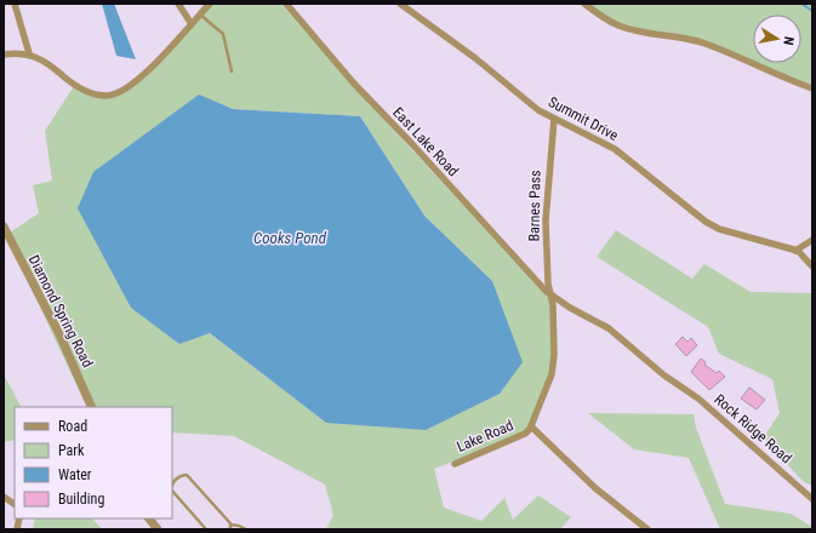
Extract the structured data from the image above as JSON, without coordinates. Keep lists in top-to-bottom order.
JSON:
{
  "streets": {
    "street": [
      "Summit Drive",
      "East Lake Road",
      "Barnes Pass",
      "Diamond Spring Road",
      "Rock Ridge Road",
      "Lake Road"
    ]
  },
  "crossings": [
    ["Summit Drive", "Barnes Pass"],
    ["East Lake Road", "Barnes Pass"],
    ["East Lake Road", "Rock Ridge Road"],
    ["East Lake Road", "Lake Road"],
    ["Barnes Pass", "Lake Road"]
  ],
  "water": ["Cooks Pond"],
  "legend": [
    "Road",
    "Park",
    "Water",
    "Building"
  ],
  "north": "right"
}
